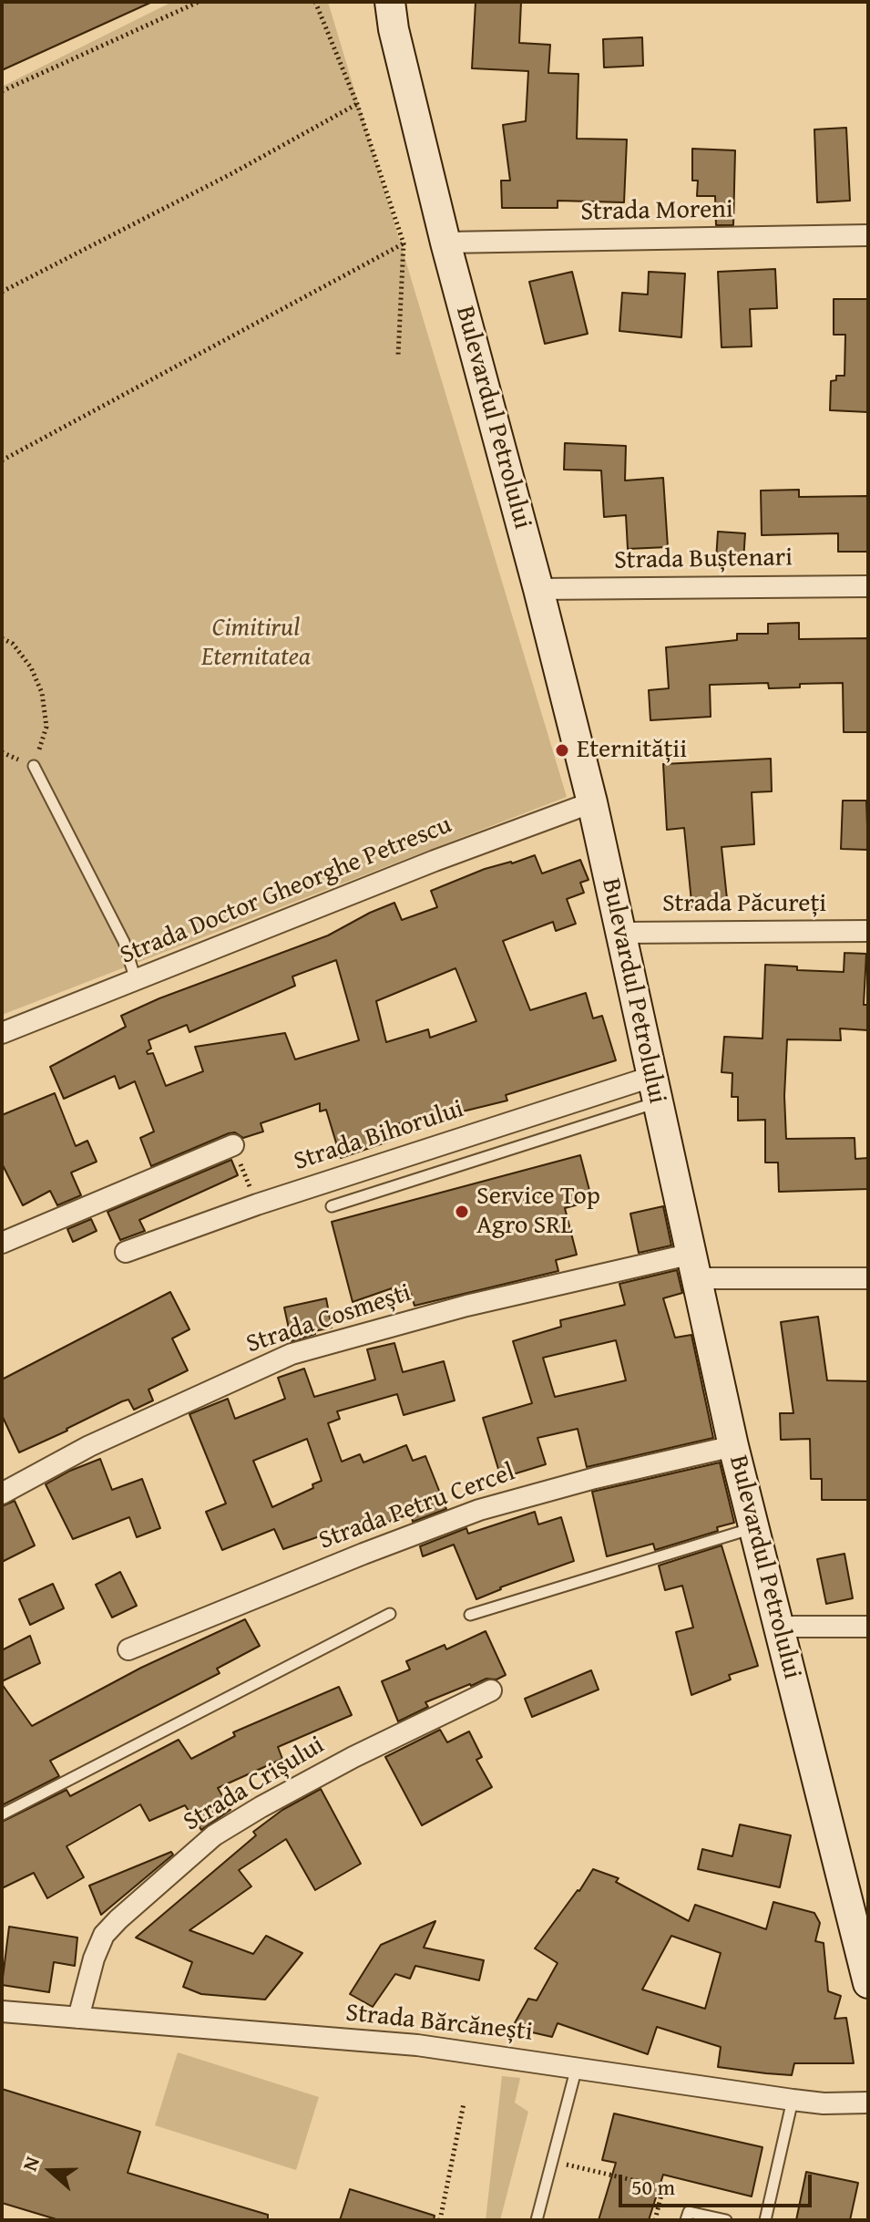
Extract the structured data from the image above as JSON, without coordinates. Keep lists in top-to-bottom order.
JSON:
{
  "streets": {
    "street": [
      "Strada Moreni",
      "Bulevardul Petrolului",
      "Strada Buștenari",
      "Strada Doctor Gheorghe Petrescu",
      "Strada Păcureți",
      "Strada Bihorului",
      "Strada Cosmești",
      "Strada Petru Cercel",
      "Strada Crișului",
      "Strada Bărcănești"
    ]
  },
  "crossings": [
    ["Strada Moreni", "Bulevardul Petrolului"],
    ["Bulevardul Petrolului", "Strada Buștenari"],
    ["Bulevardul Petrolului", "Strada Doctor Gheorghe Petrescu"],
    ["Bulevardul Petrolului", "Strada Păcureți"],
    ["Bulevardul Petrolului", "Strada Bihorului"],
    ["Bulevardul Petrolului", "Strada Cosmești"],
    ["Bulevardul Petrolului", "Strada Petru Cercel"],
    ["Strada Crișului", "Strada Bărcănești"]
  ],
  "parks": ["Cimitirul Eternitatea"],
  "places": ["Eternității", "Service Top Agro SRL"],
  "scale_bar": "50 m",
  "north": "left"
}
